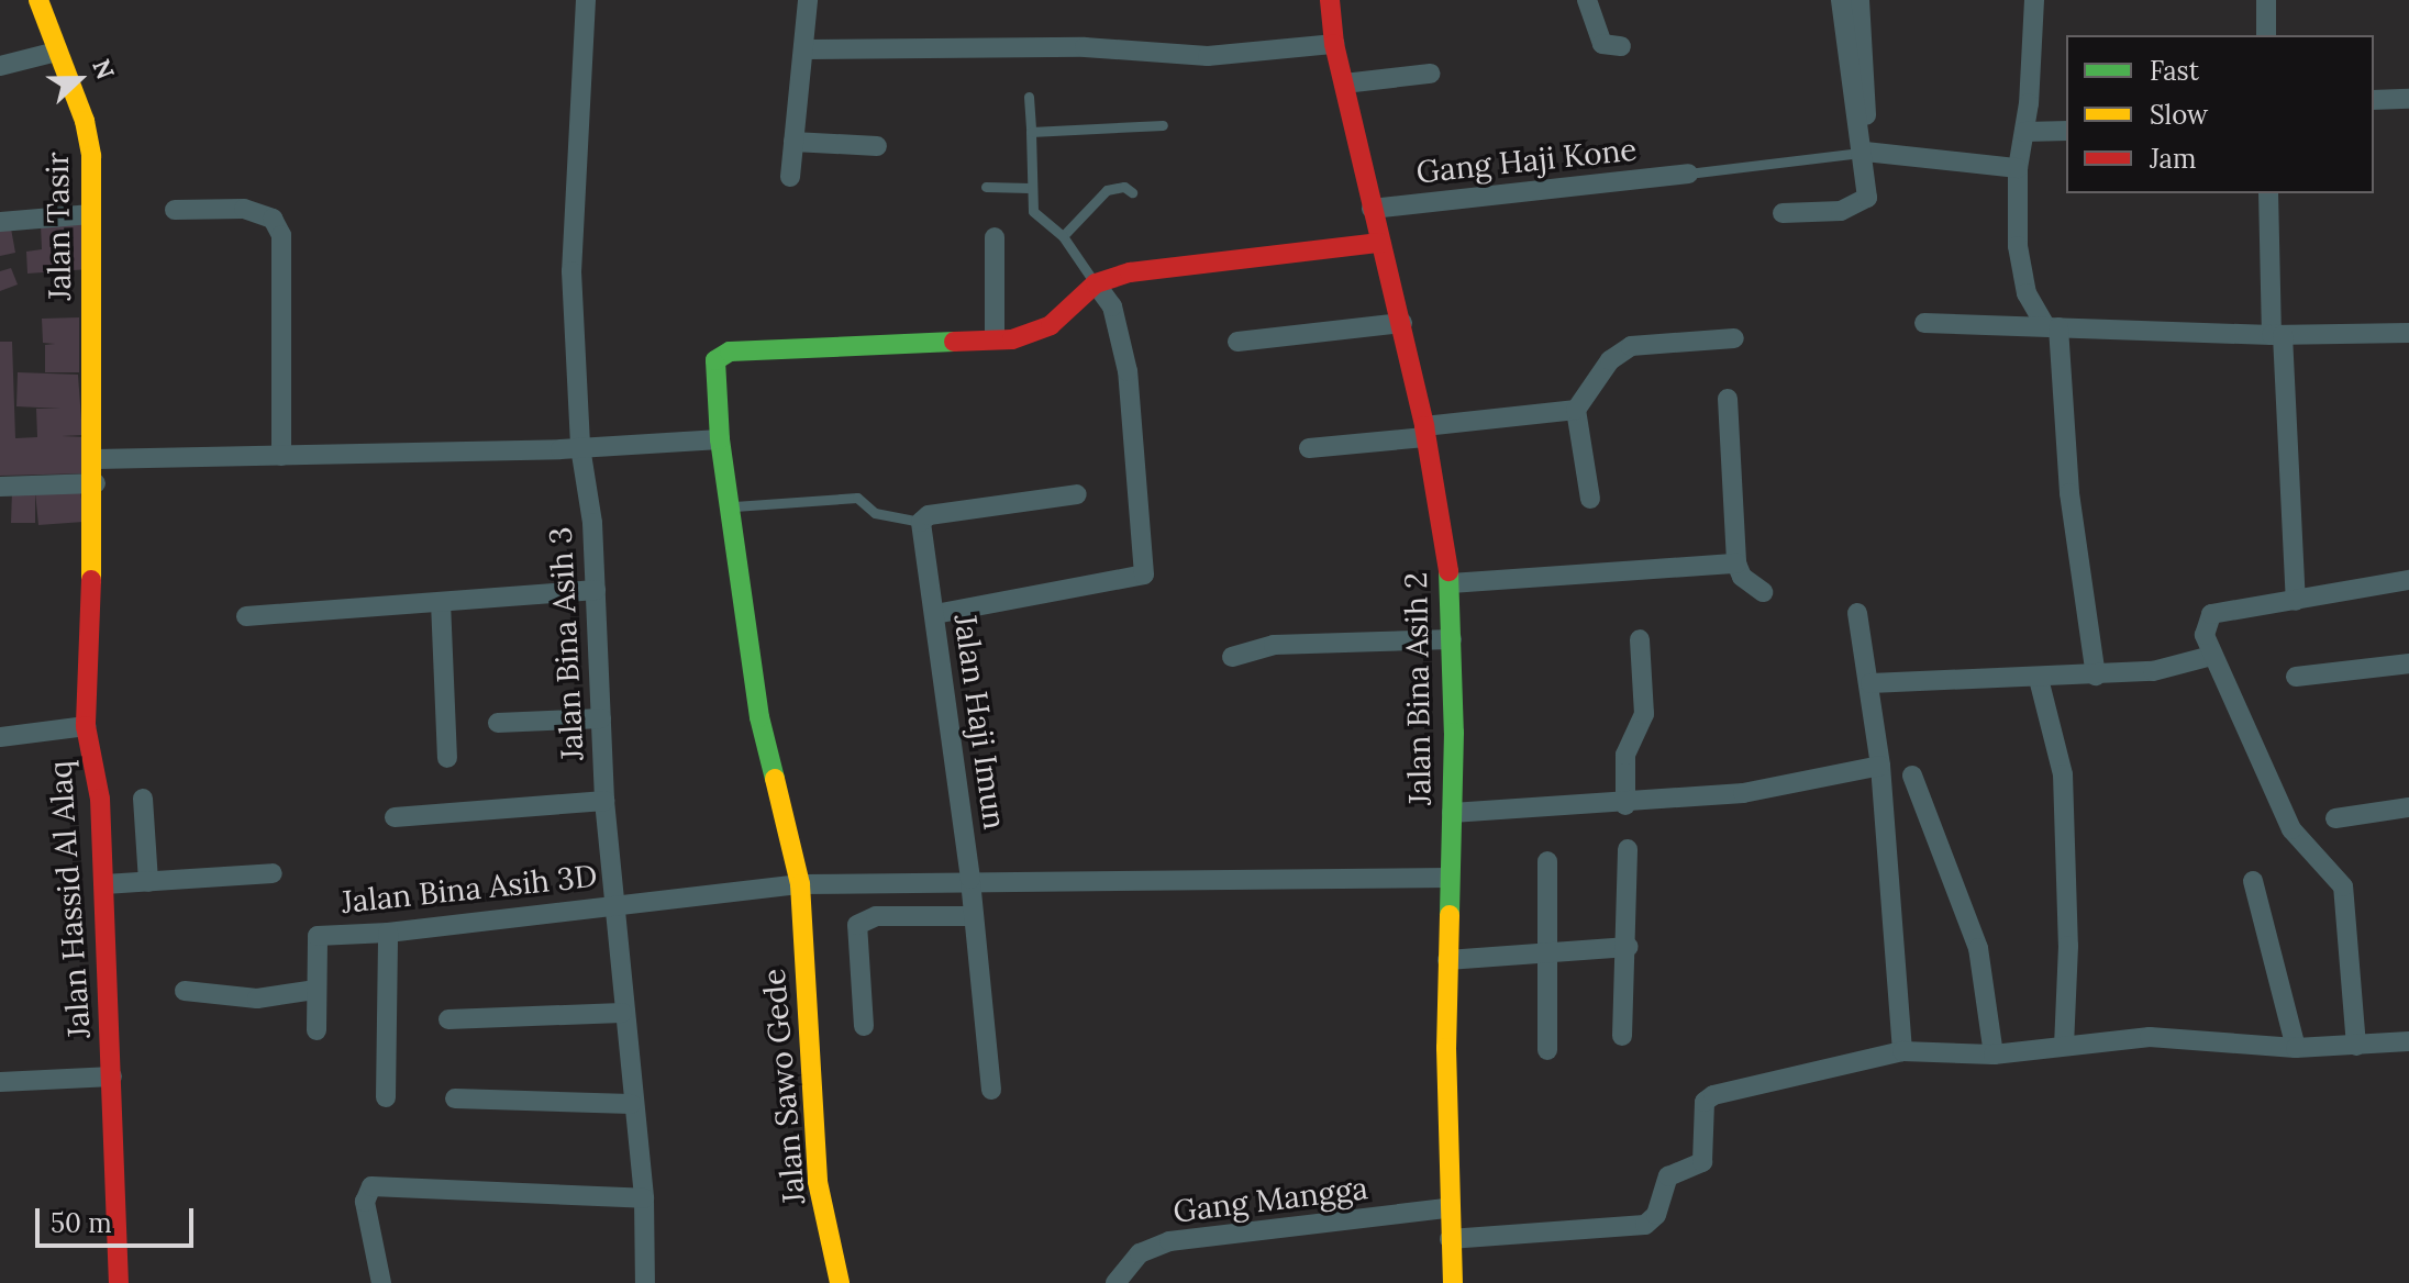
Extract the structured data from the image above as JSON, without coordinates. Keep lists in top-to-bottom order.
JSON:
{
  "streets": {
    "street": [
      "Gang Haji Kone",
      "Jalan Tasir",
      "Jalan Bina Asih 3",
      "Jalan Bina Asih 2",
      "Jalan Haji Imun",
      "Jalan Bina Asih 3D",
      "Jalan Hassid Al Alaq",
      "Jalan Sawo Gede",
      "Gang Mangga"
    ]
  },
  "crossings": [
    ["Gang Haji Kone", "Jalan Bina Asih 2"],
    ["Jalan Tasir", "Jalan Hassid Al Alaq"],
    ["Jalan Bina Asih 3", "Jalan Bina Asih 3D"],
    ["Jalan Bina Asih 2", "Jalan Bina Asih 3D"],
    ["Jalan Bina Asih 2", "Gang Mangga"],
    ["Jalan Haji Imun", "Jalan Bina Asih 3D"],
    ["Jalan Bina Asih 3D", "Jalan Sawo Gede"]
  ],
  "legend": ["Fast", "Slow", "Jam"],
  "scale_bar": "50 m",
  "north": "right"
}
